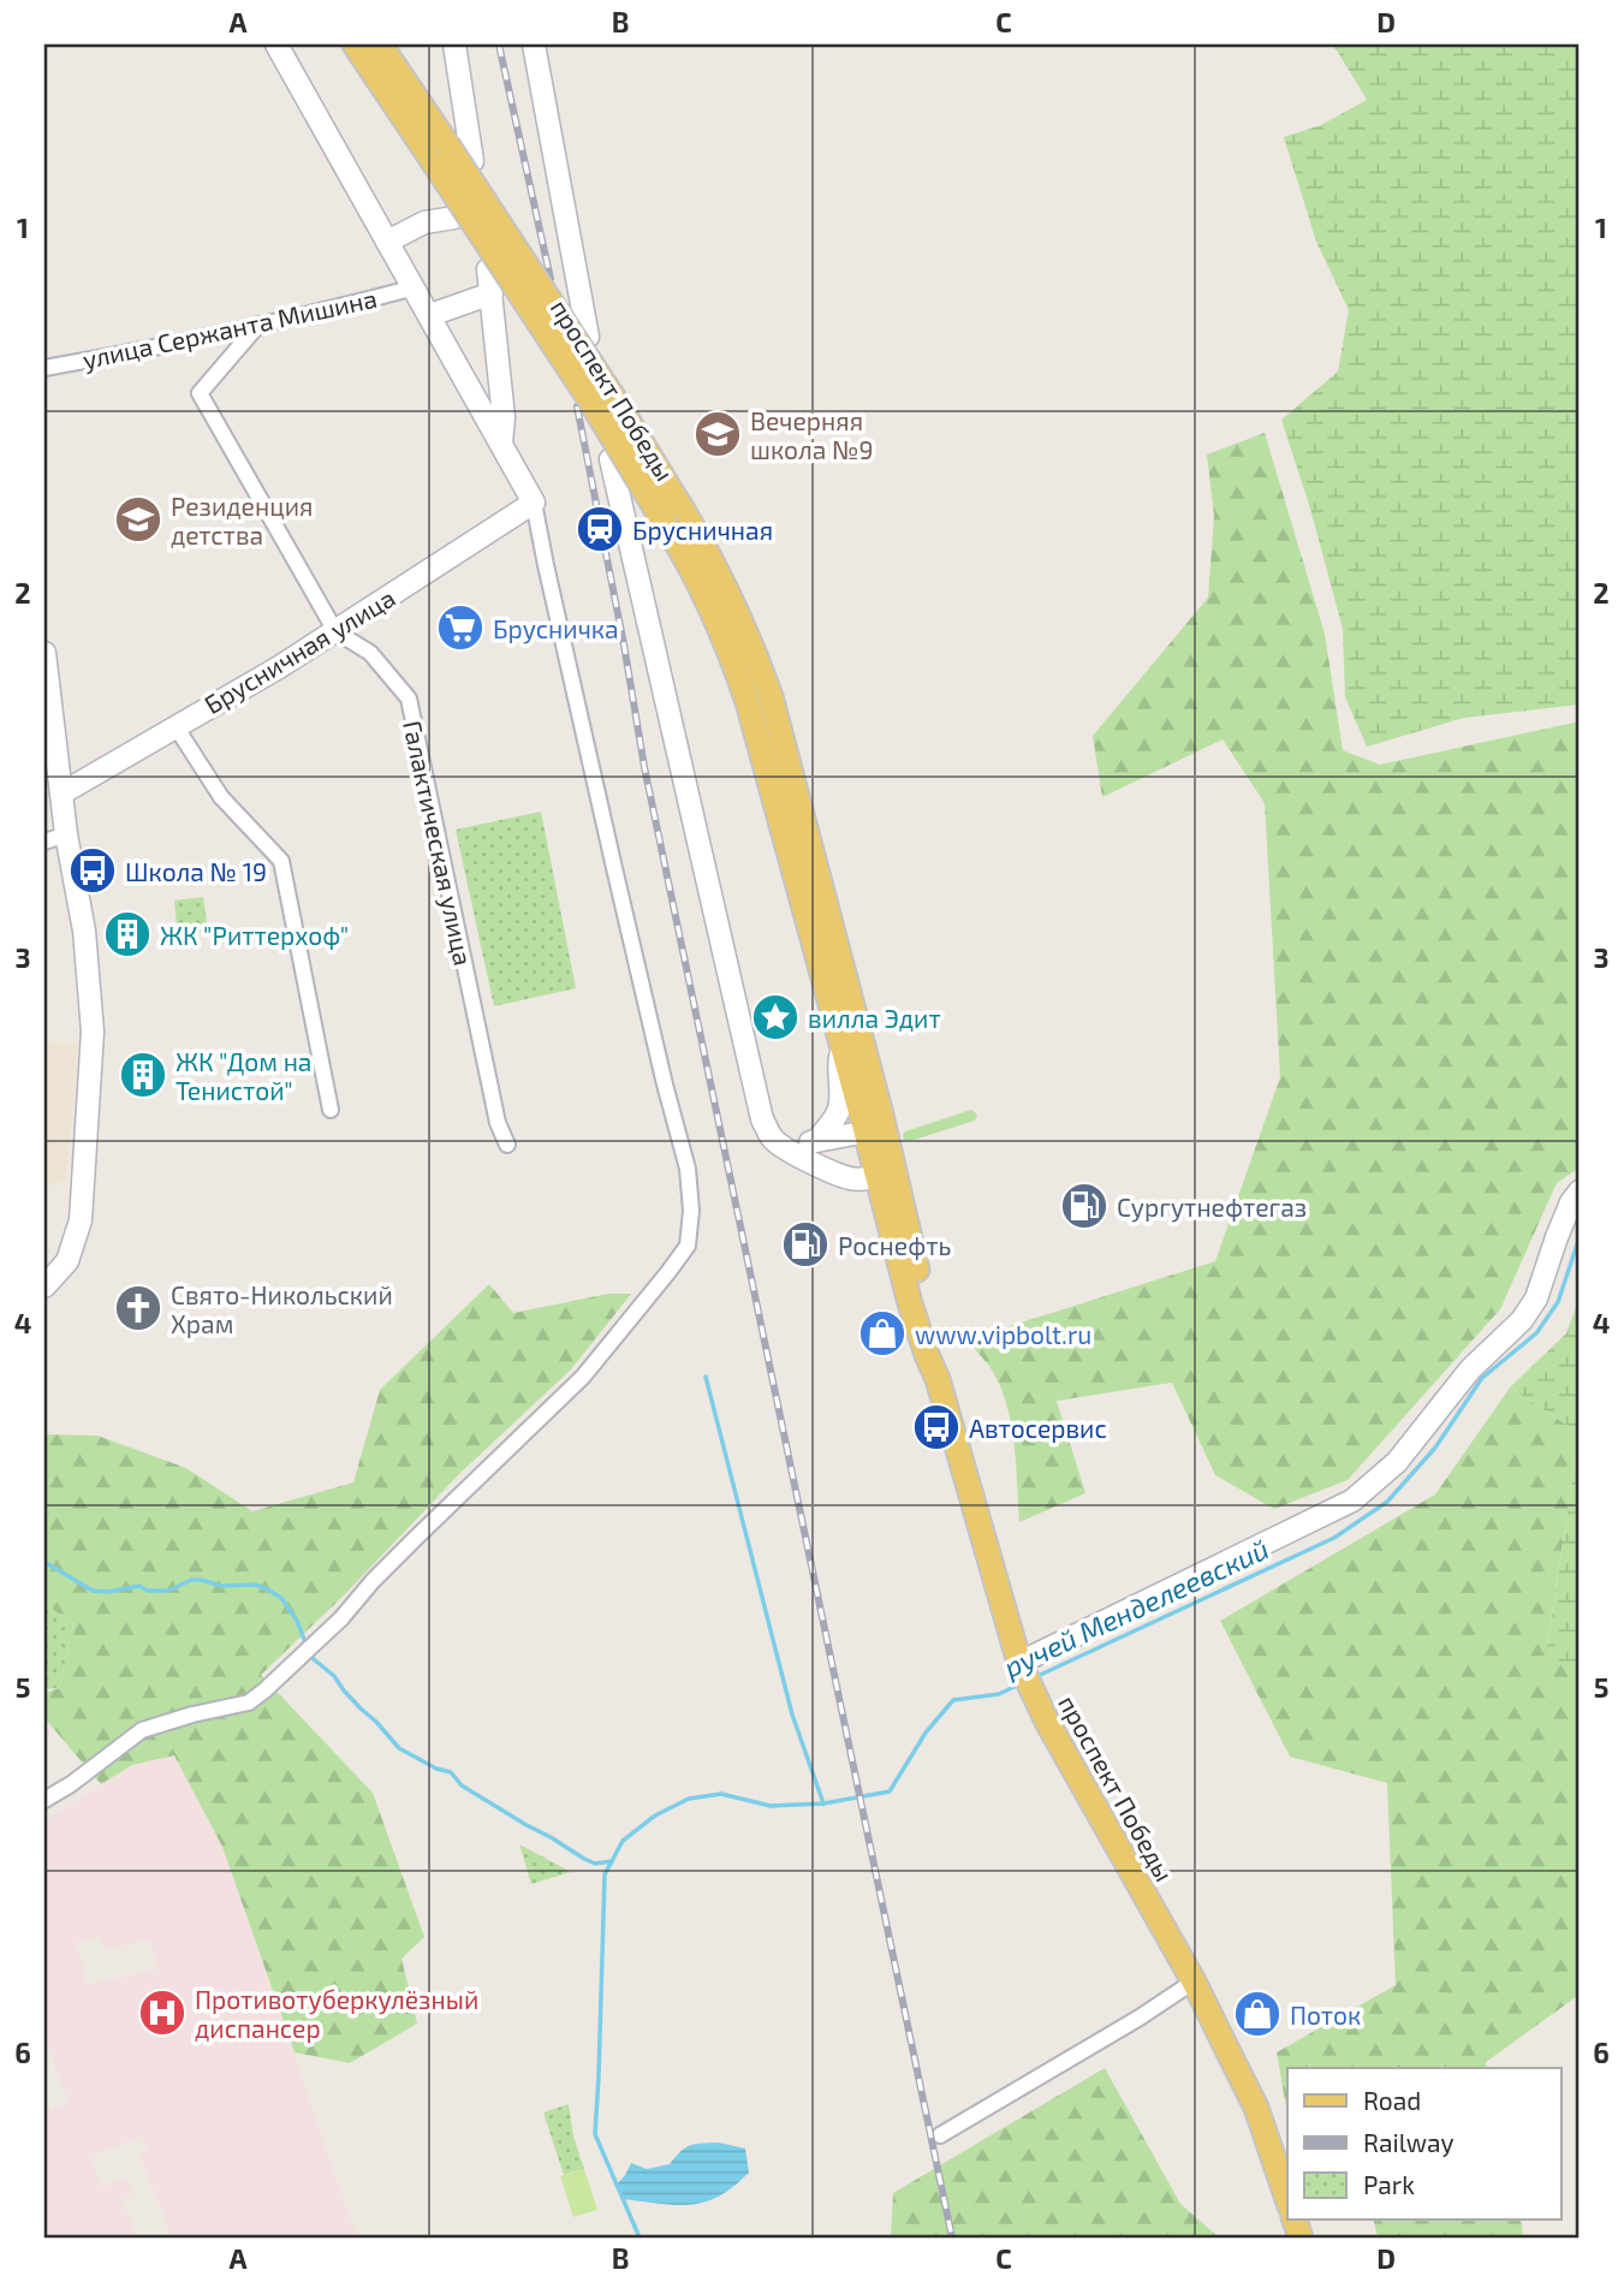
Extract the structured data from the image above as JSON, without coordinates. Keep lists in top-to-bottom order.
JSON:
{
  "streets": {
    "main road": ["проспект Победы"],
    "street": ["улица Сержанта Мишина", "Брусничная улица", "Галактическая улица"]
  },
  "crossings": [
    ["улица Сержанта Мишина", "Галактическая улица"],
    ["Брусничная улица", "Галактическая улица"]
  ],
  "water": ["ручей Менделеевский"],
  "places": {
    "school or university": ["Вечерняя школа №9", "Резиденция детства"],
    "station": ["Брусничная"],
    "supermarket": ["Брусничка"],
    "bus stop": ["Школа № 19", "Автосервис"],
    "building": ["ЖК \"Риттерхоф\"", "ЖК \"Дом на Тенистой\""],
    "place": ["вилла Эдит"],
    "fuel station": ["Сургутнефтегаз", "Роснефть"],
    "church": ["Свято-Никольский Храм"],
    "shop": ["www.vipbolt.ru", "Поток"],
    "hospital": ["Противотуберкулёзный диспансер"]
  },
  "legend": ["Road", "Railway", "Park"],
  "grid": {
    "columns": [
      "A",
      "B",
      "C",
      "D"
    ],
    "rows": [
      "1",
      "2",
      "3",
      "4",
      "5",
      "6"
    ]
  }
}
